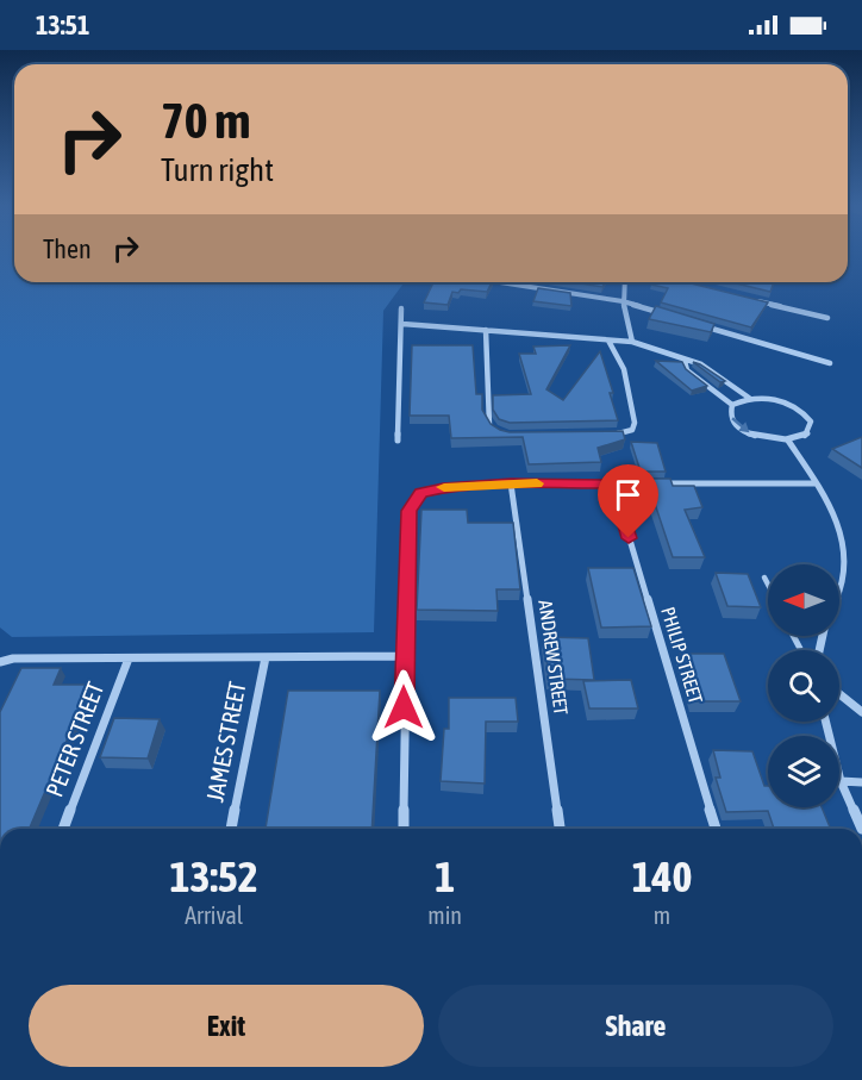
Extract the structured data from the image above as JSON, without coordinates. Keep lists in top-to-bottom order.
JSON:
{
  "streets": {
    "street": [
      "PHILIP STREET",
      "ANDREW STREET",
      "PETER STREET",
      "JAMES STREET"
    ]
  },
  "north": "left",
  "page": {
    "status": "13:51",
    "turn": ["70 m", "Turn right"],
    "then": "Then",
    "eta": [
      "13:52",
      "Arrival",
      "1",
      "min",
      "140",
      "m"
    ],
    "buttons": ["Exit", "Share"]
  }
}
